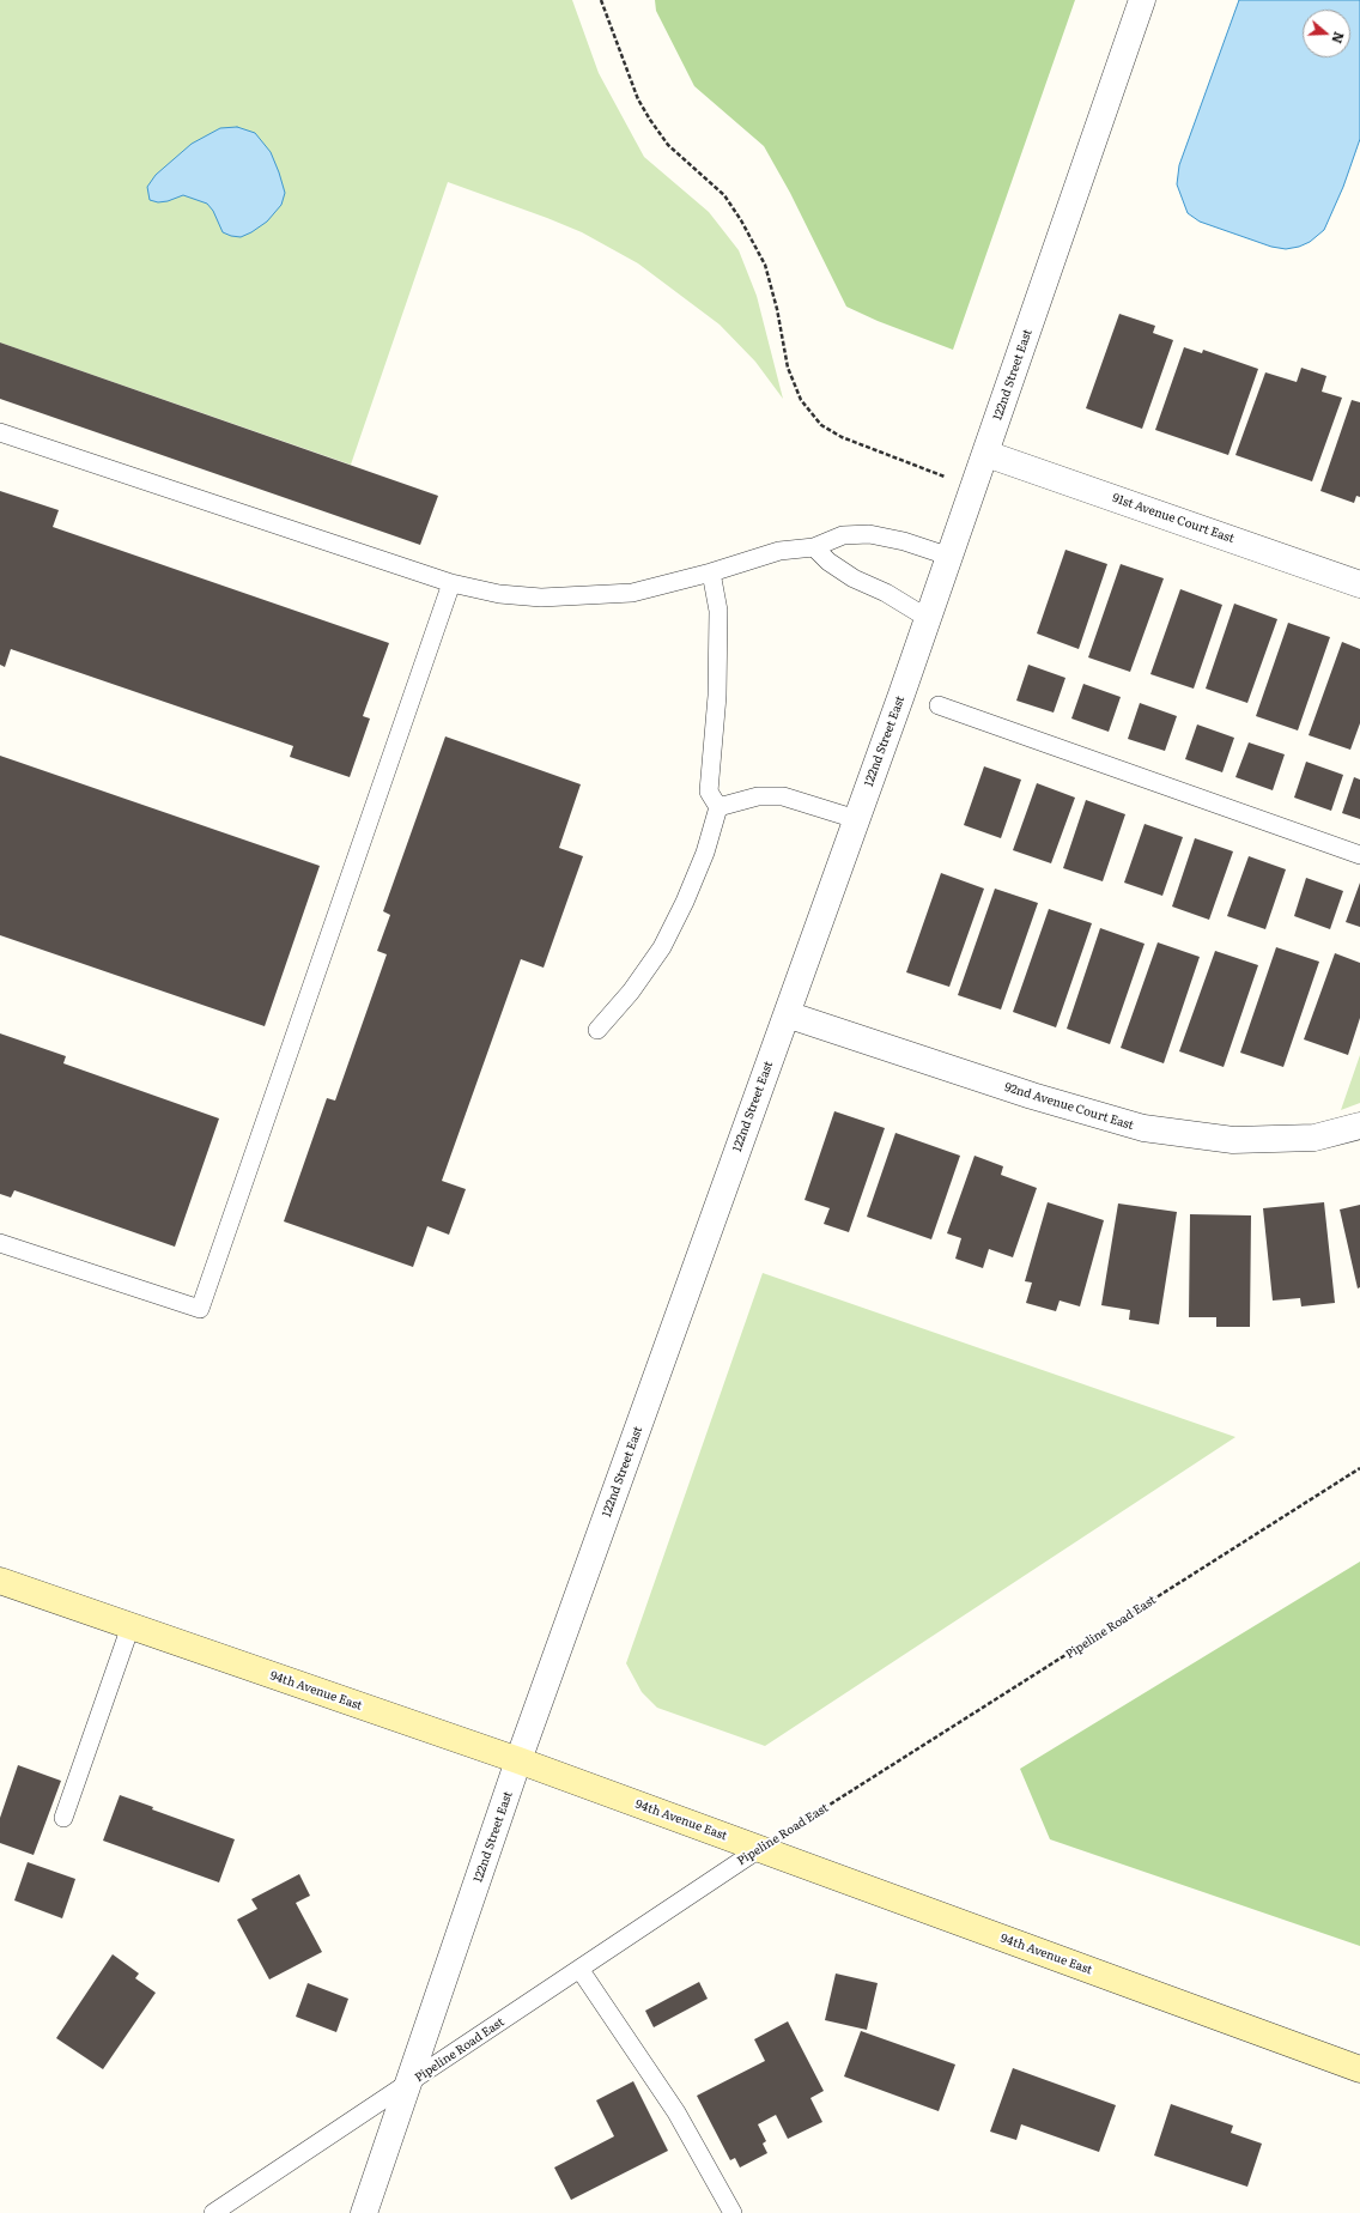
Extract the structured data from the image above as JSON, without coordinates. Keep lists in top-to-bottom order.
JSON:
{
  "streets": {
    "main road": ["94th Avenue East"],
    "street": ["122nd Street East", "91st Avenue Court East", "92nd Avenue Court East"],
    "lane": ["Pipeline Road East"]
  },
  "crossings": [
    ["122nd Street East", "91st Avenue Court East"],
    ["122nd Street East", "92nd Avenue Court East"],
    ["122nd Street East", "Pipeline Road East"],
    ["122nd Street East", "94th Avenue East"],
    ["Pipeline Road East", "94th Avenue East"]
  ],
  "north": "right"
}
